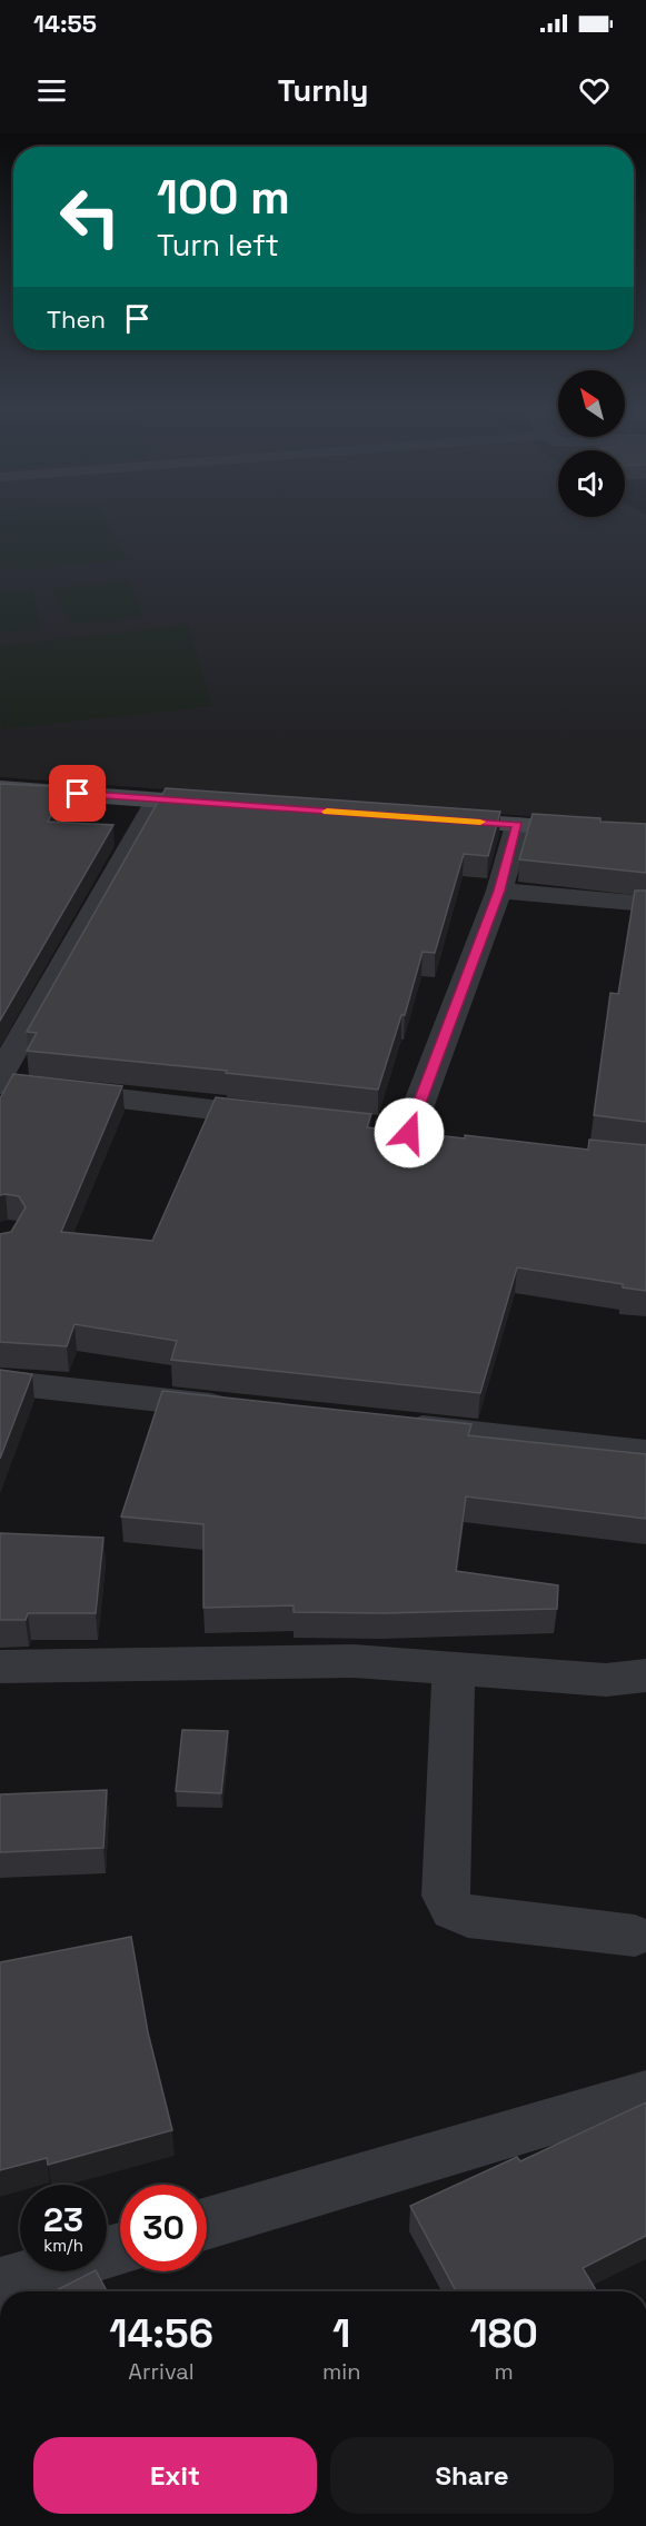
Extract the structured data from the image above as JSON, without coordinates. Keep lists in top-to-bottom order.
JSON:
{
  "north": "top left",
  "page": {
    "status": "14:55",
    "header": "Turnly",
    "turn": ["100 m", "Turn left"],
    "then": "Then",
    "speed": "23 km/h",
    "limit": "30",
    "eta": [
      "14:56",
      "Arrival",
      "1",
      "min",
      "180",
      "m"
    ],
    "buttons": ["Exit", "Share"]
  }
}
